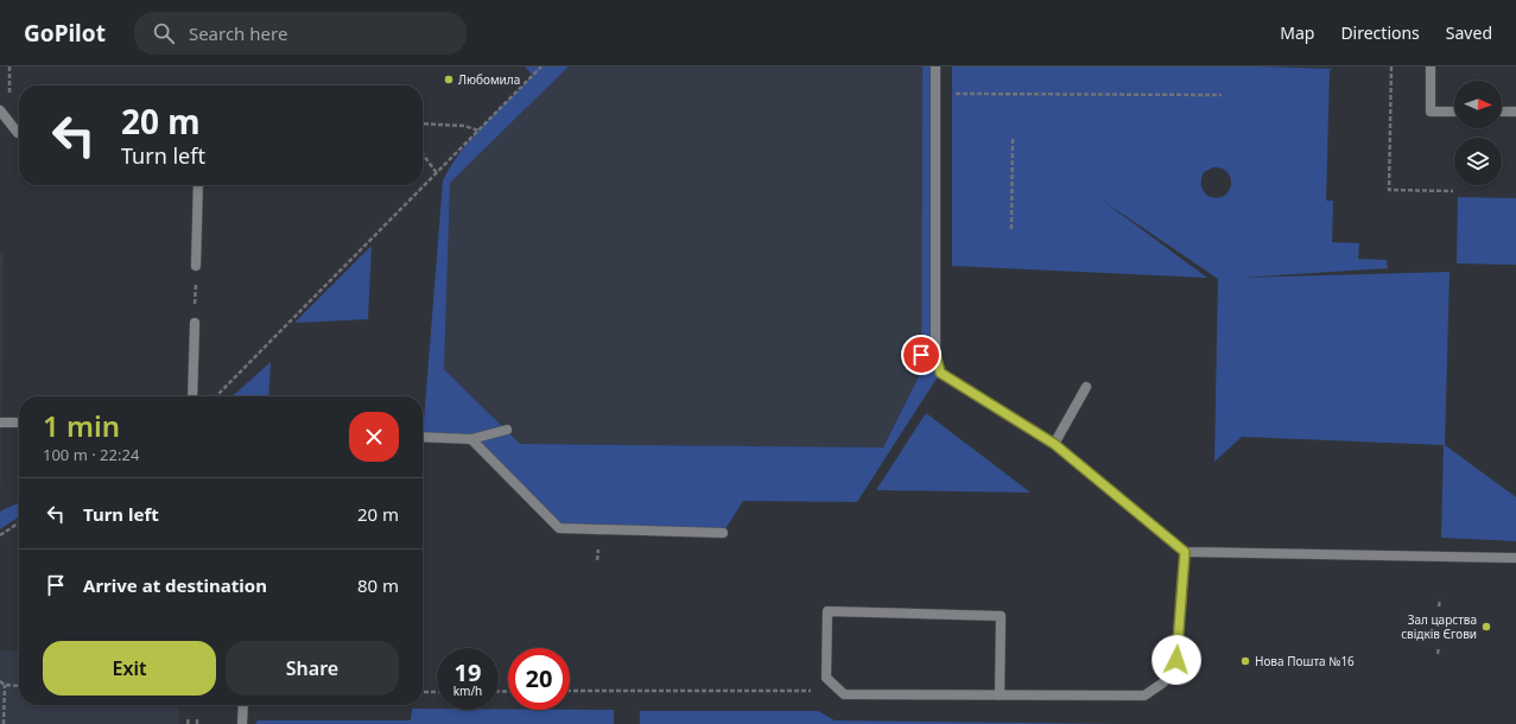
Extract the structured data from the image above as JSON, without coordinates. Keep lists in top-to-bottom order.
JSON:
{
  "places": ["Любомила", "Зал царства свідків Єгови", "Нова Пошта №16"],
  "north": "right",
  "page": {
    "header": "GoPilot",
    "search": "Search here",
    "nav": ["Map", "Directions", "Saved"],
    "turn": ["20 m", "Turn left"],
    "heading": ["1 min", "100 m · 22:24"],
    "list": [
      {
        "name": "Turn left",
        "value": "20 m"
      },
      {
        "name": "Arrive at destination",
        "value": "80 m"
      }
    ],
    "buttons": ["Exit", "Share"],
    "speed": "19 km/h",
    "limit": "20"
  }
}
